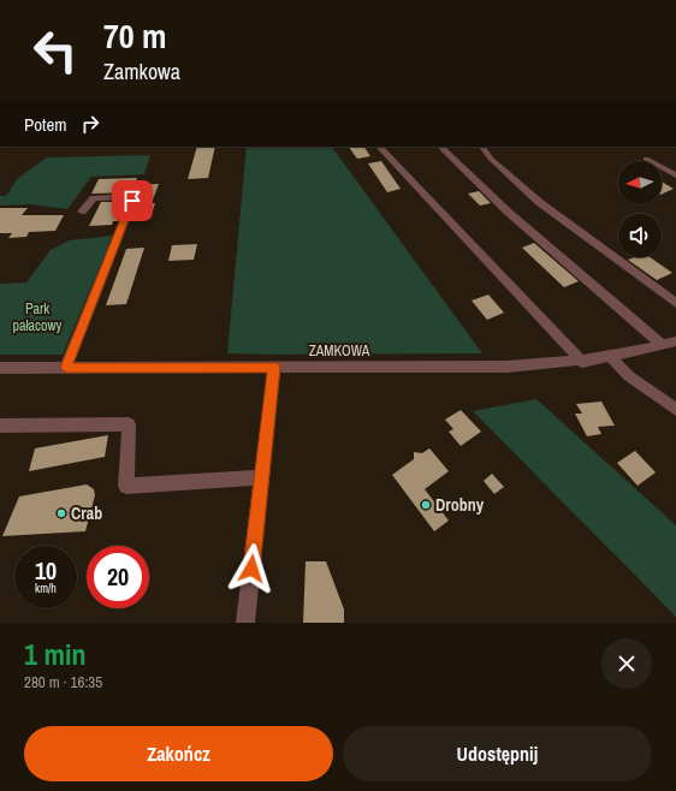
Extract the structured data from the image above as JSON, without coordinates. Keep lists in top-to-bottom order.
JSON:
{
  "streets": {
    "street": ["ZAMKOWA"]
  },
  "parks": ["Park pałacowy"],
  "places": ["Drobny", "Crab"],
  "north": "left",
  "page": {
    "turn": ["70 m", "Zamkowa"],
    "then": "Potem",
    "speed": "10 km/h",
    "limit": "20",
    "heading": ["1 min", "280 m · 16:35"],
    "buttons": ["Zakończ", "Udostępnij"]
  }
}
